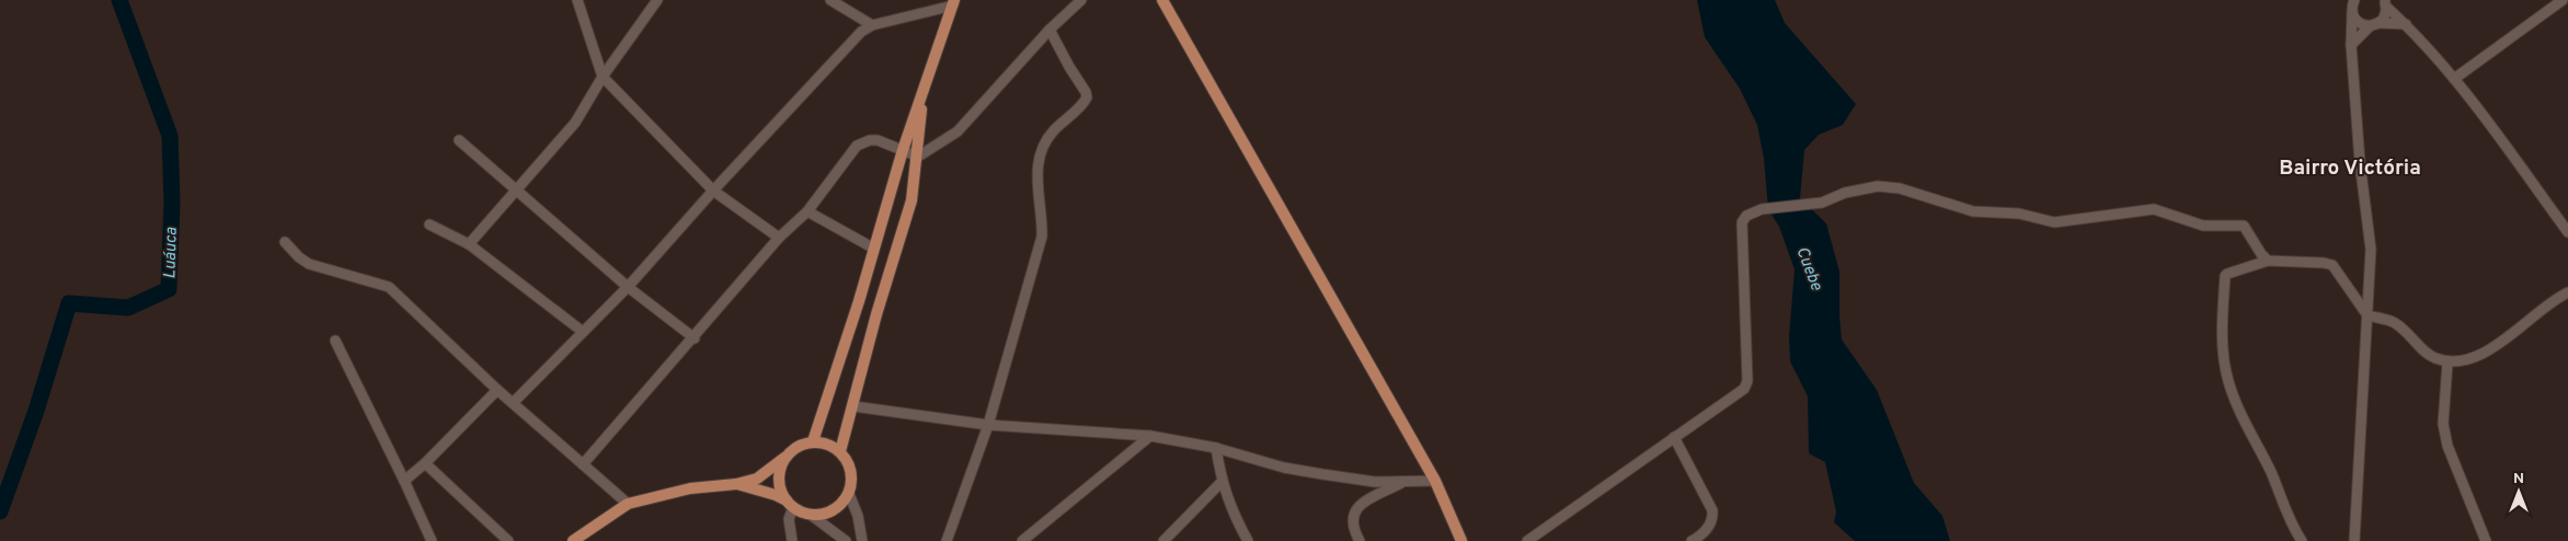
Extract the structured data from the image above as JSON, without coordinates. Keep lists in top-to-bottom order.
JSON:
{
  "districts": ["Bairro Victória"],
  "water": ["Luáuca", "Cuebe"],
  "north": "top"
}
